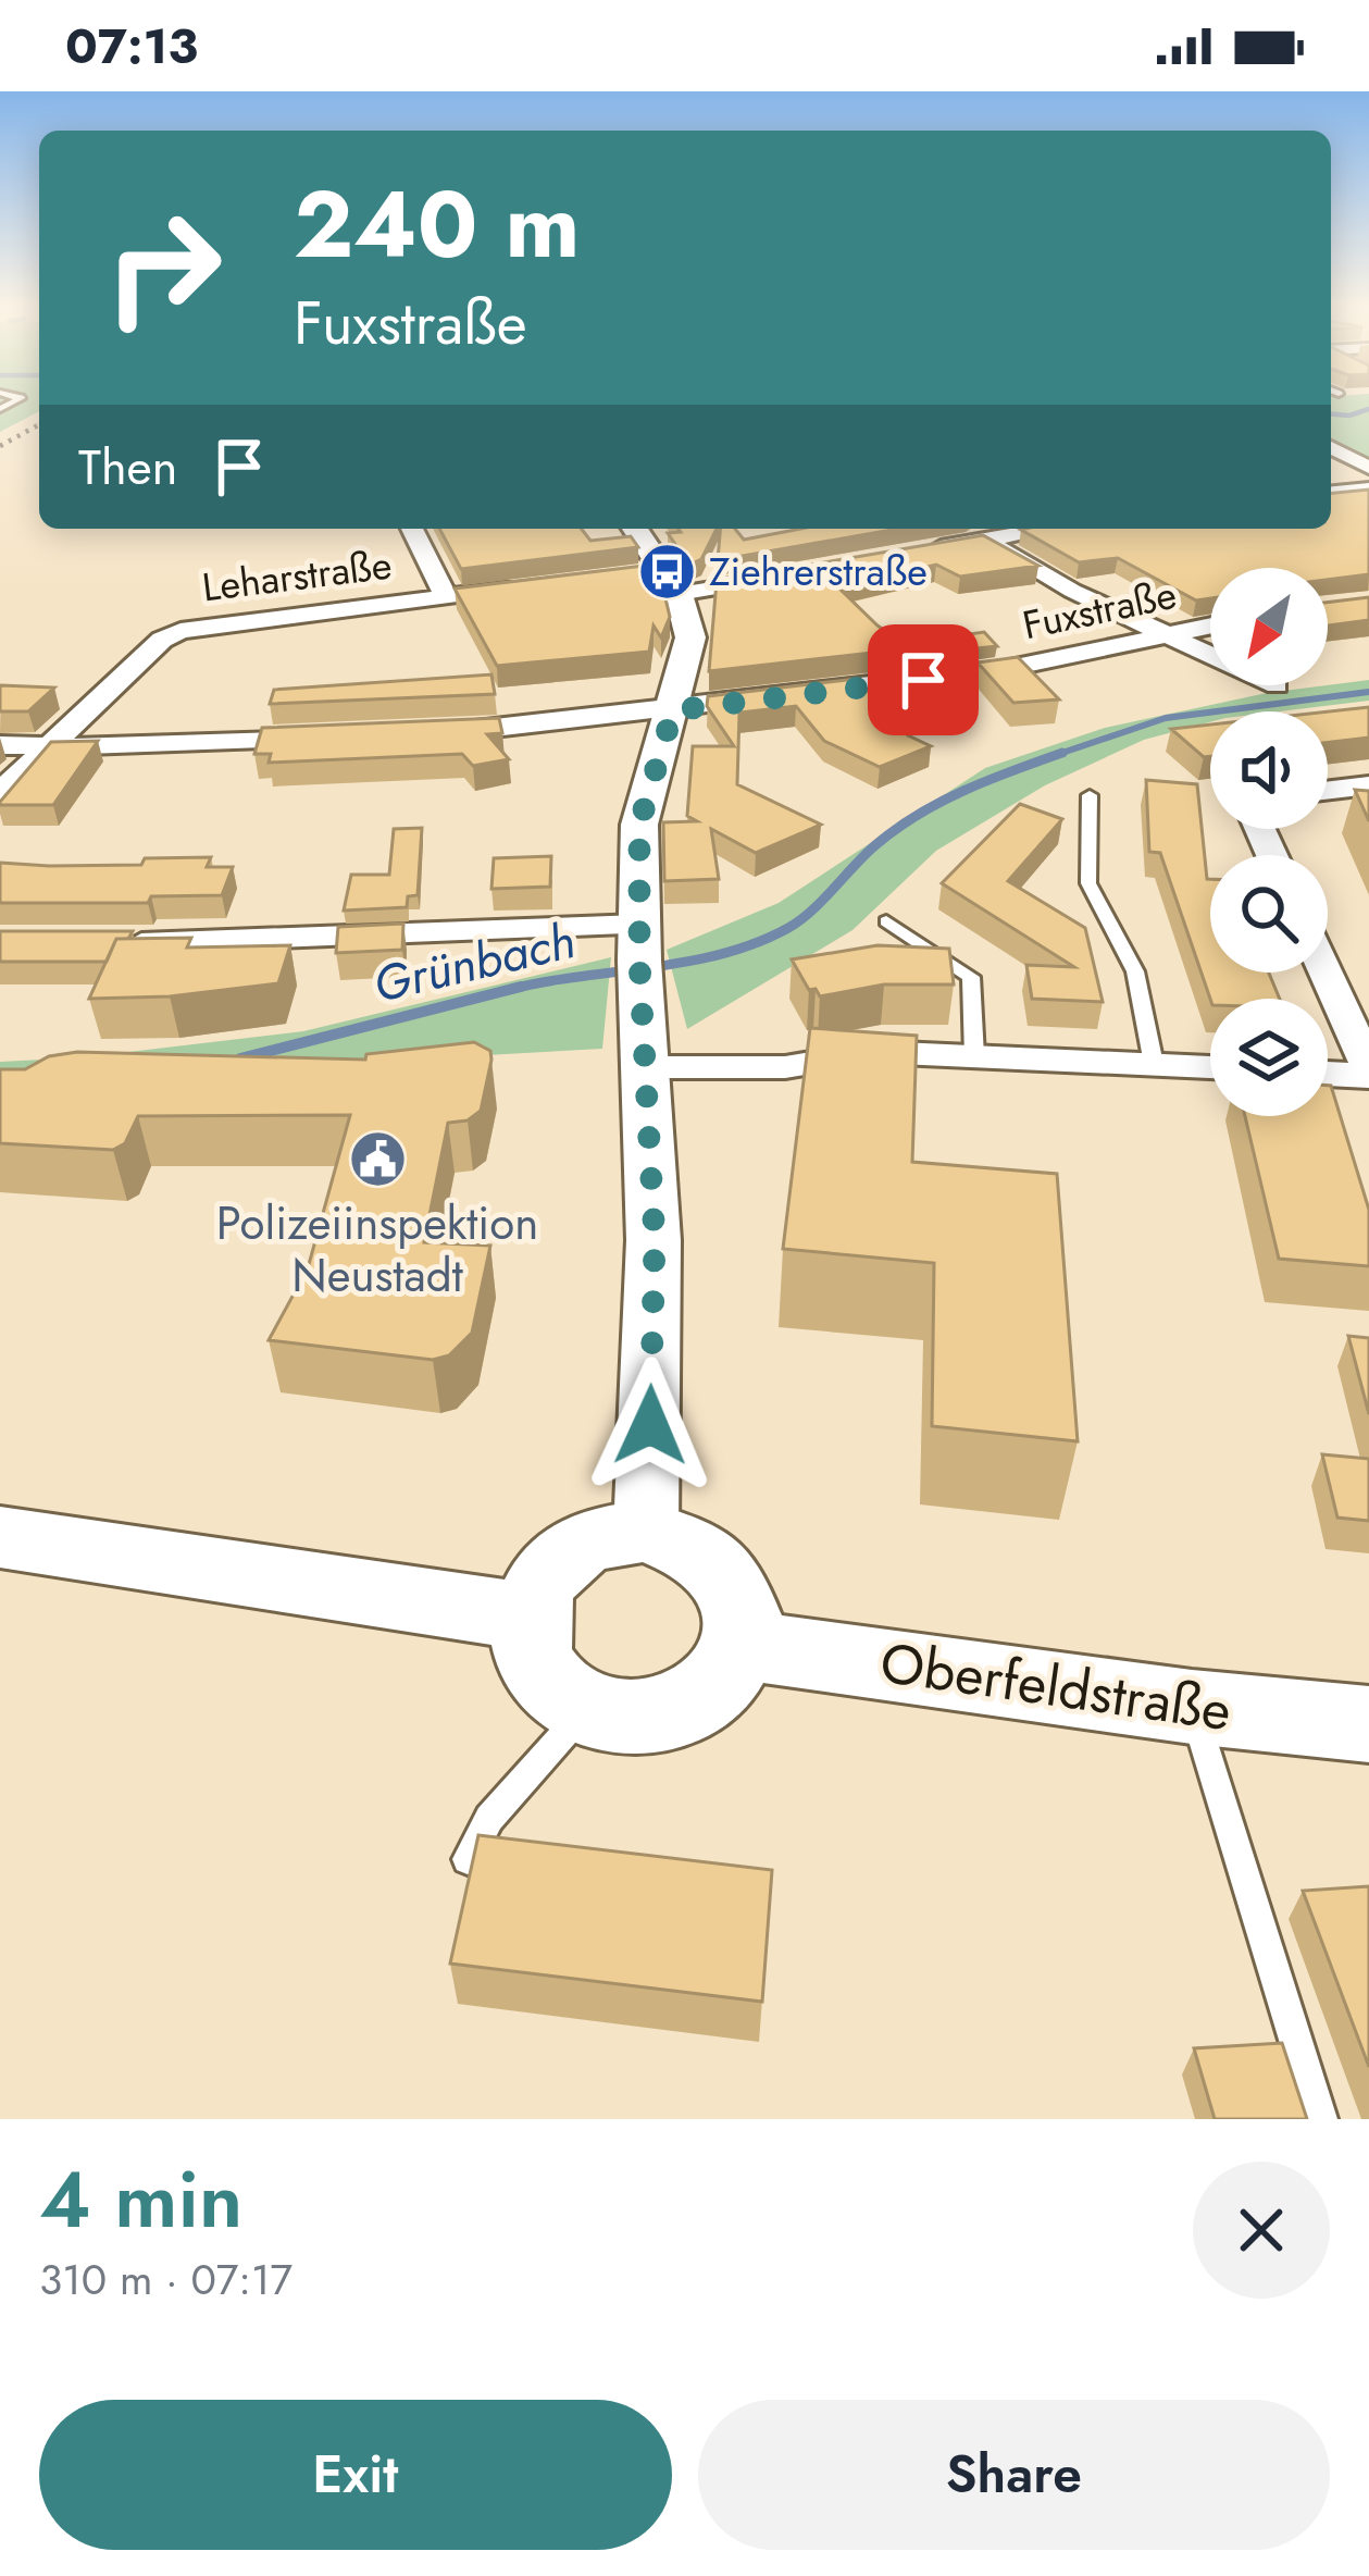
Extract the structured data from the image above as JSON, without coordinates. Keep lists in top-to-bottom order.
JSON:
{
  "streets": {
    "main road": ["Oberfeldstraße"],
    "street": ["Leharstraße", "Fuxstraße"]
  },
  "water": ["Grünbach"],
  "places": {
    "bus stop": ["Ziehrerstraße"],
    "public building": ["Polizeiinspektion Neustadt"]
  },
  "north": "bottom left",
  "page": {
    "status": "07:13",
    "turn": ["240 m", "Fuxstraße"],
    "then": "Then",
    "heading": ["4 min", "310 m · 07:17"],
    "buttons": ["Exit", "Share"]
  }
}
